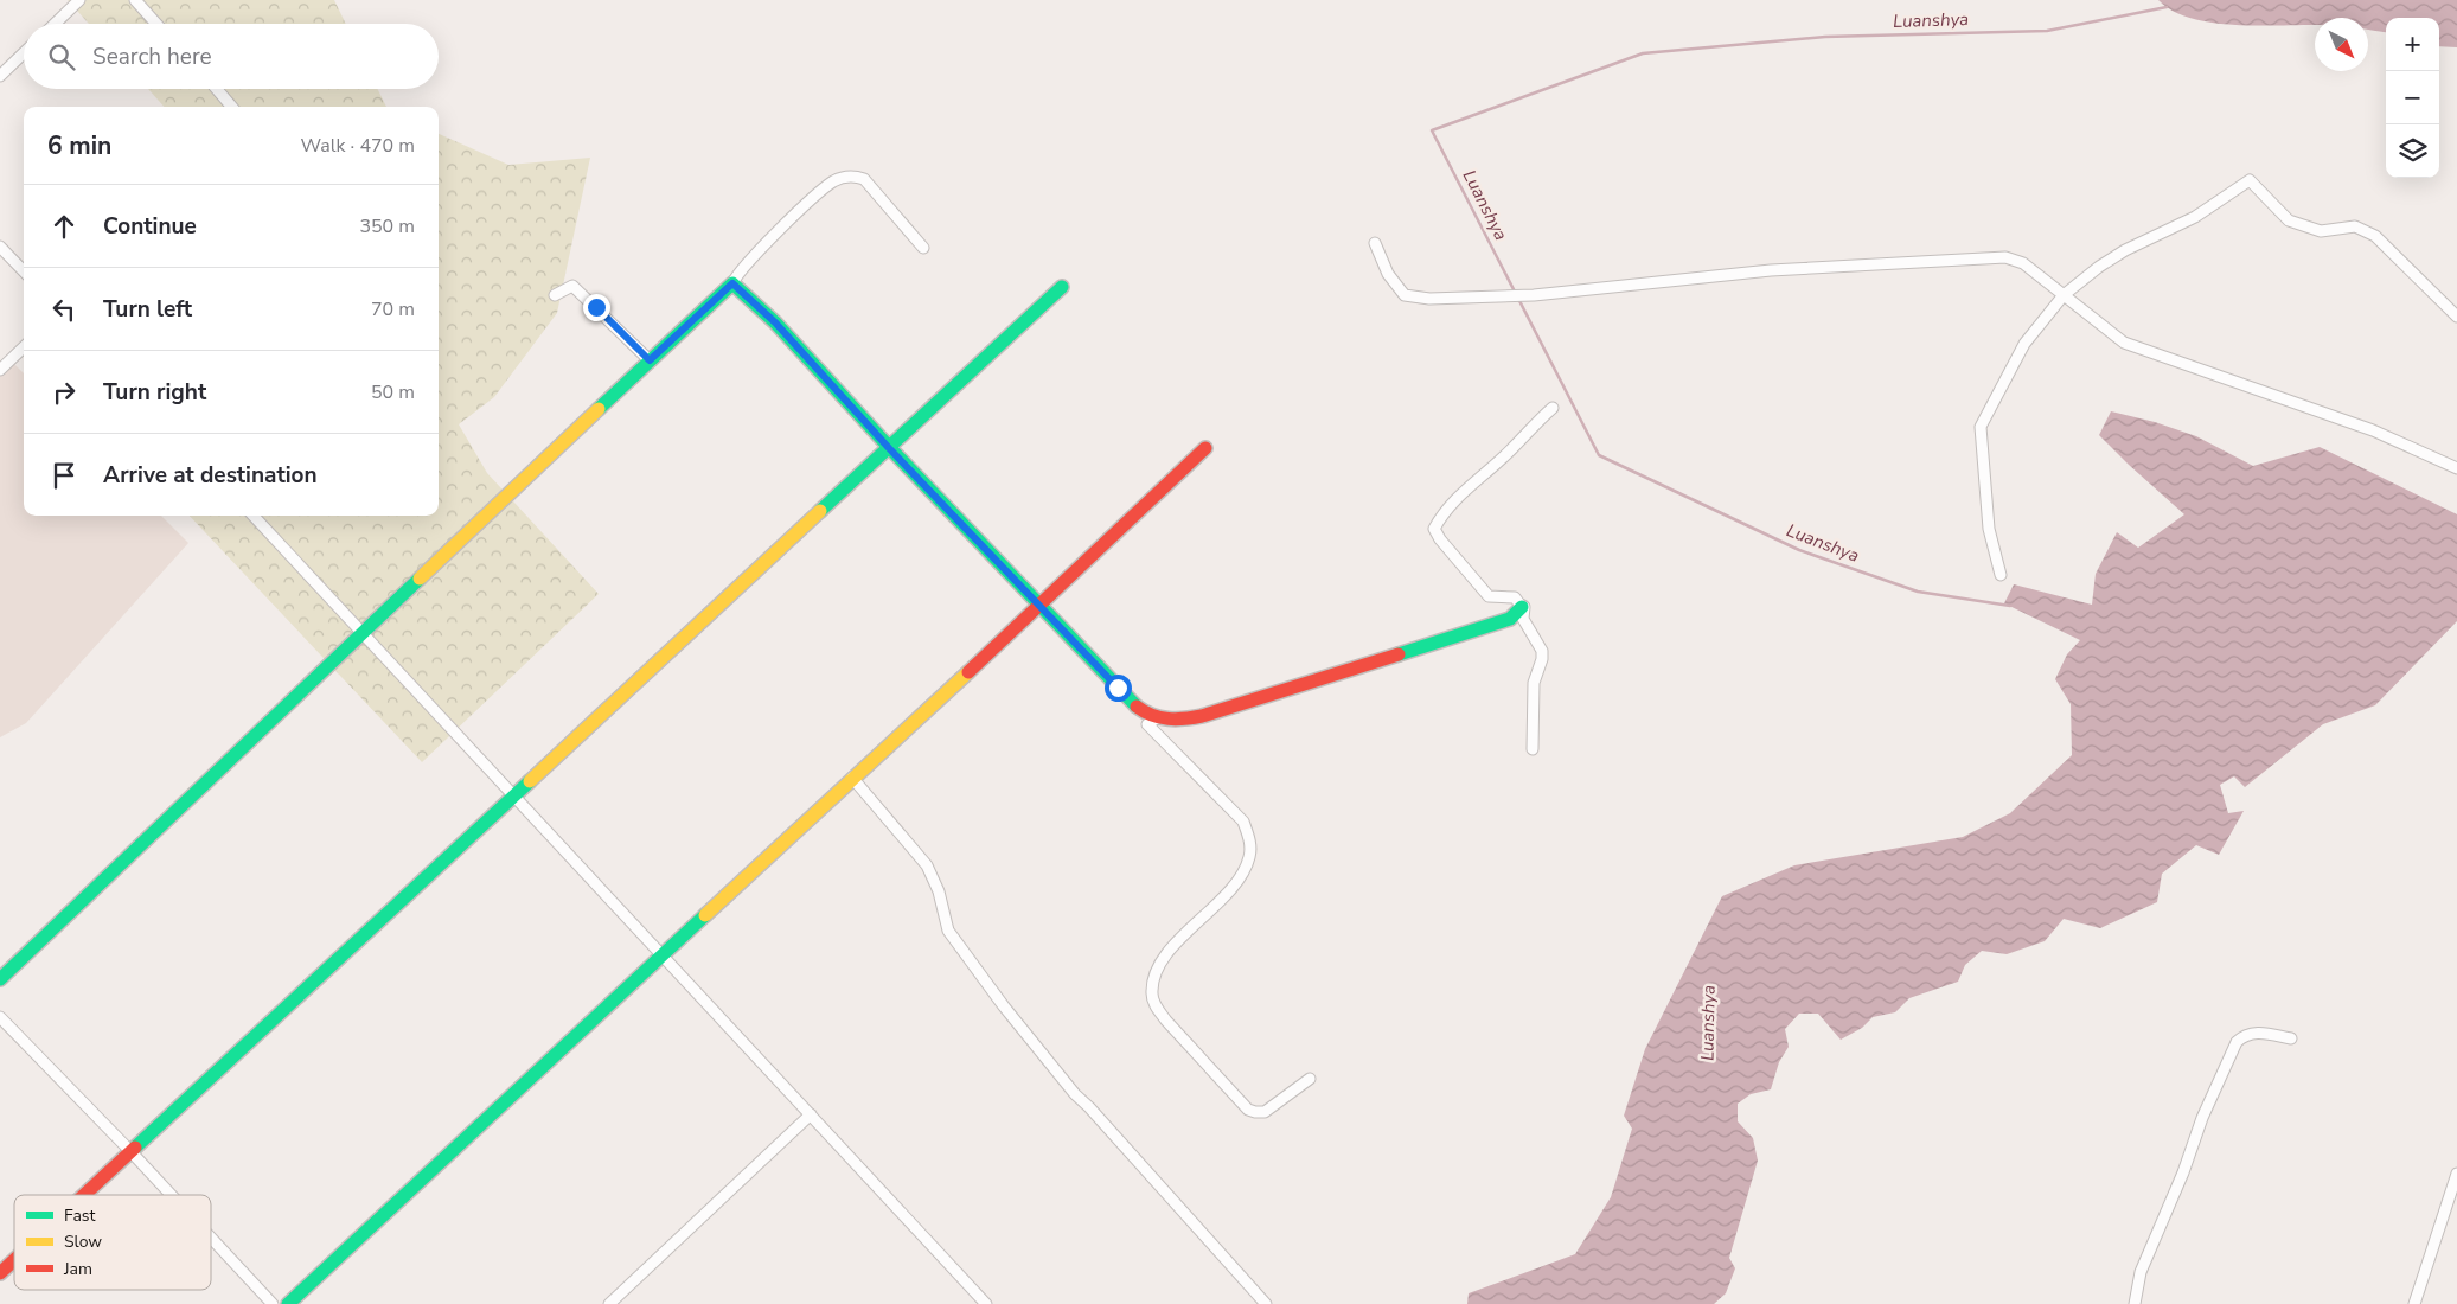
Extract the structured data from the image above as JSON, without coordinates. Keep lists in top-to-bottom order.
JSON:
{
  "water": ["Luanshya"],
  "legend": ["Fast", "Slow", "Jam"],
  "north": "bottom right",
  "page": {
    "map_buttons": ["+", "−"],
    "search": "Search here",
    "heading": ["6 min", "Walk · 470 m"],
    "list": [
      ["Continue", "350 m"],
      ["Turn left", "70 m"],
      ["Turn right", "50 m"],
      "Arrive at destination"
    ]
  }
}
